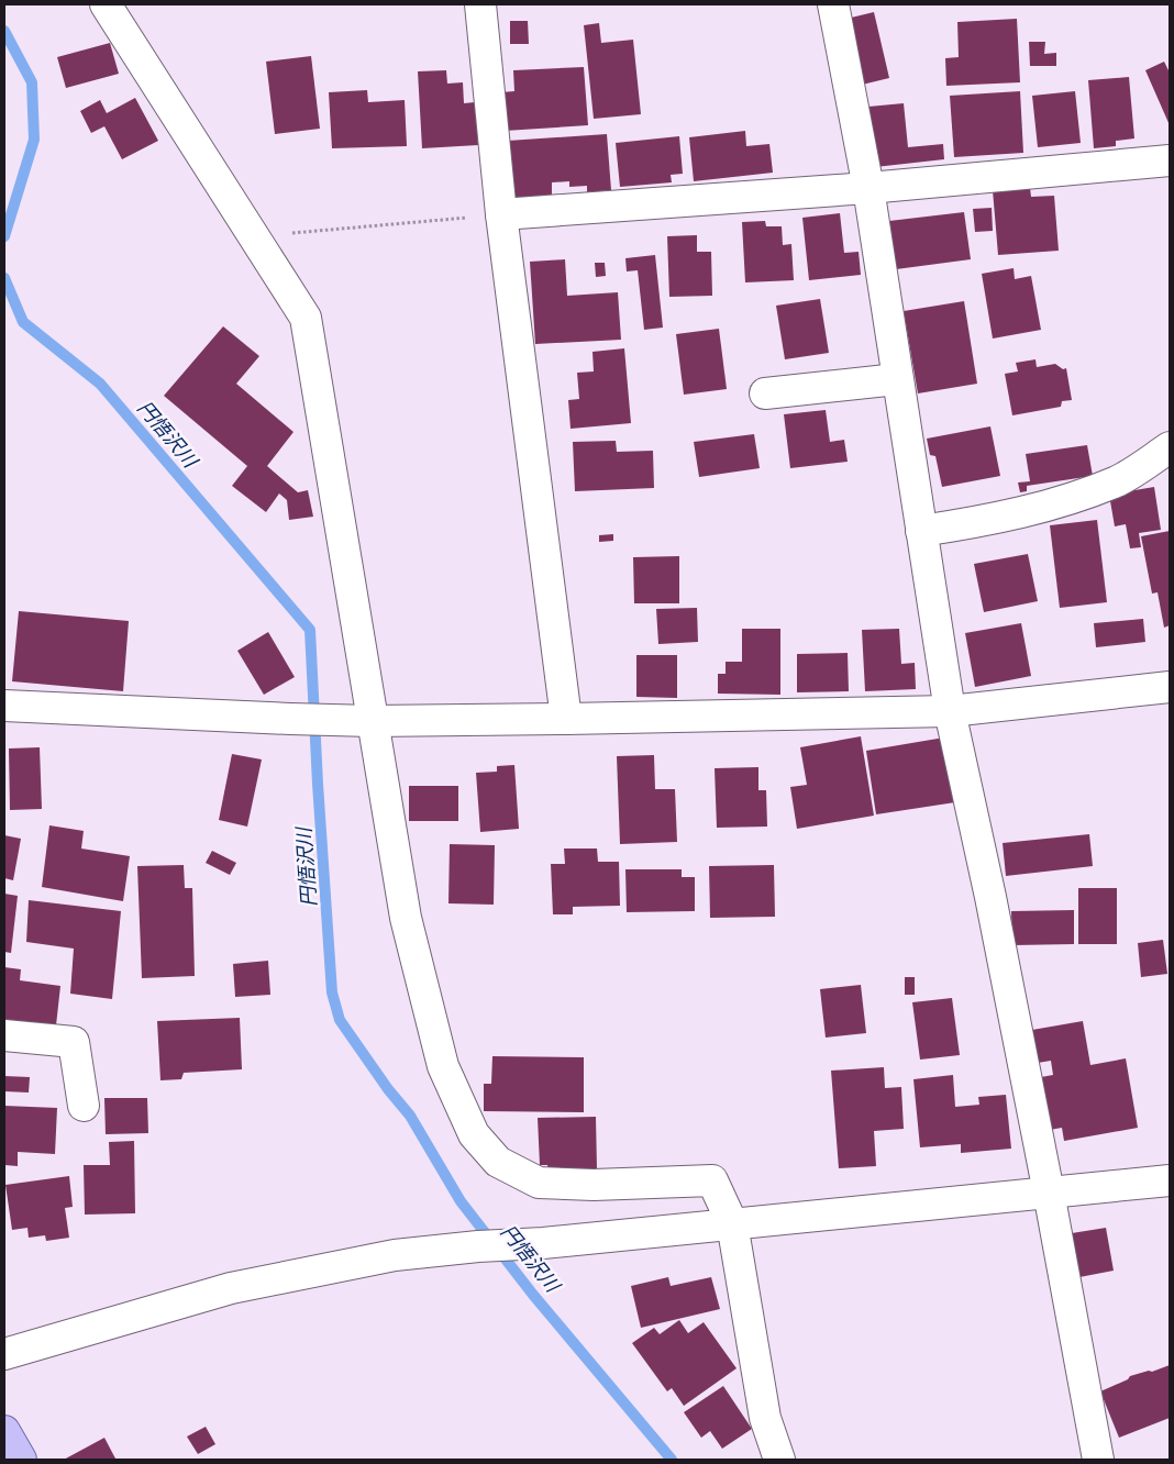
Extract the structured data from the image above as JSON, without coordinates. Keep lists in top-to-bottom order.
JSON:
{
  "water": ["円悟沢川"]
}
